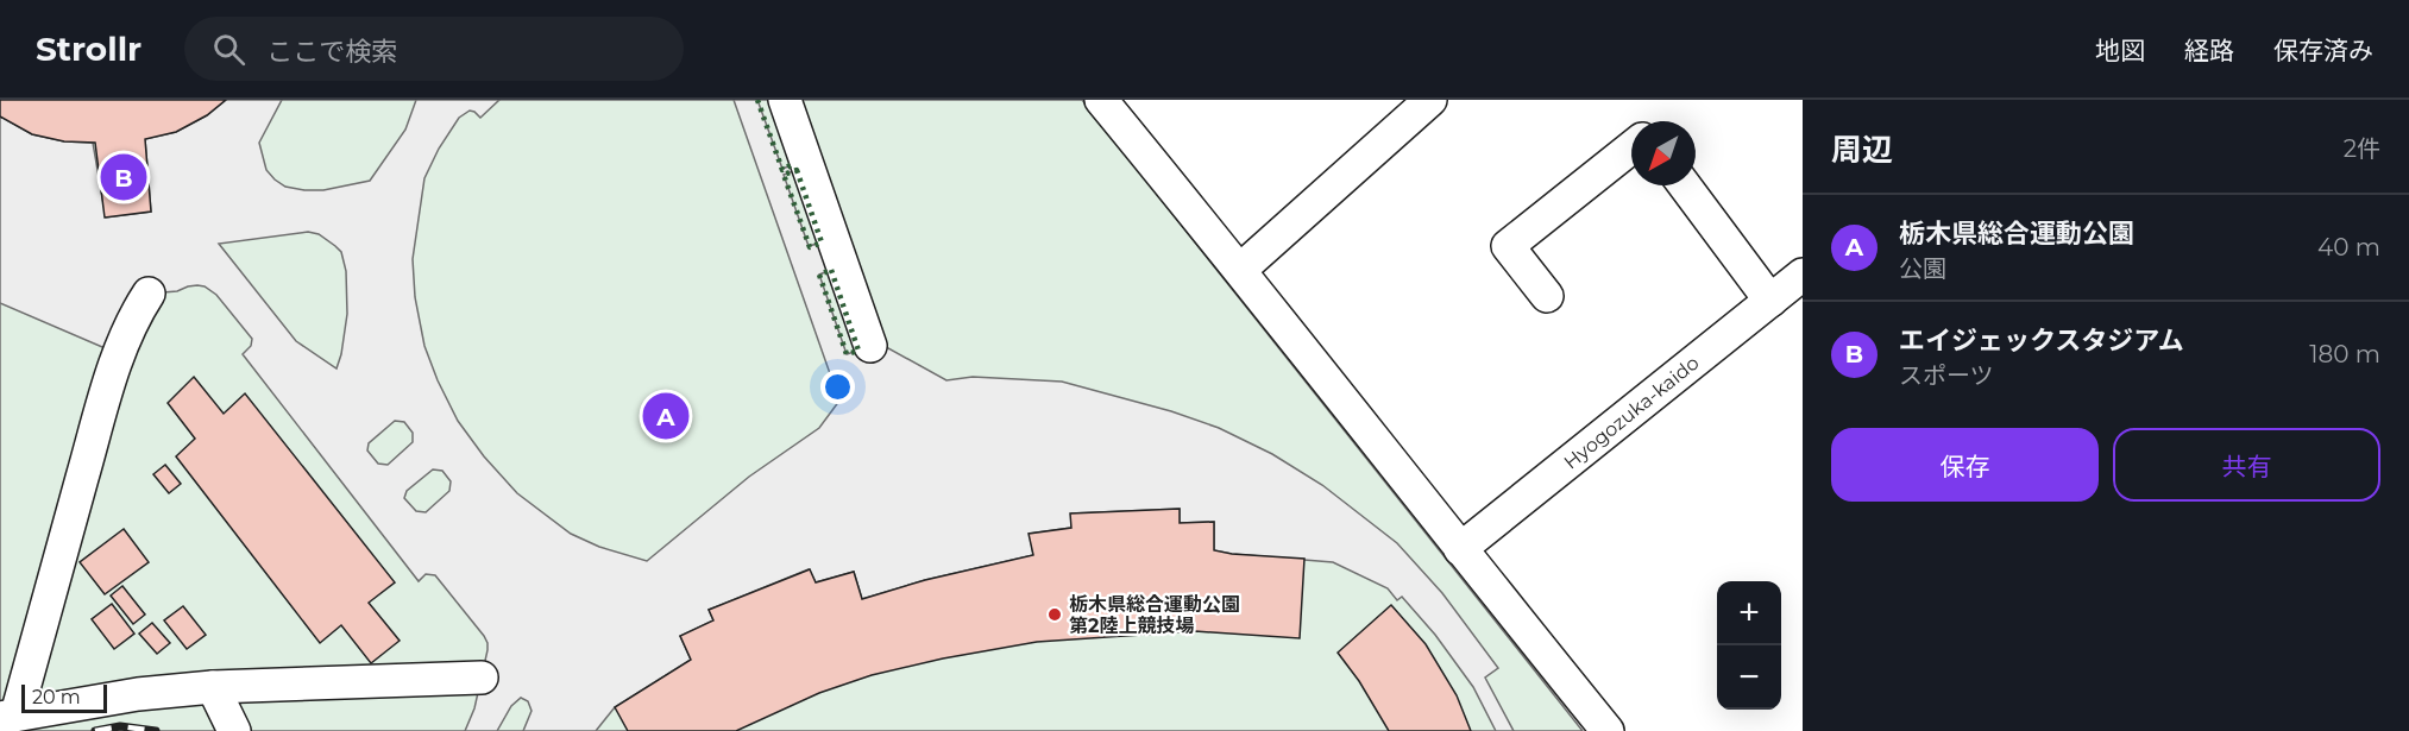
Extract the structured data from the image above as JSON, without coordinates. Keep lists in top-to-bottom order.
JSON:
{
  "streets": {
    "street": ["Hyogozuka-kaido"]
  },
  "places": ["栃木県総合運動公園 第2陸上競技場"],
  "scale_bar": "20 m",
  "north": "bottom left",
  "page": {
    "header": "Strollr",
    "search": "ここで検索",
    "nav": ["地図", "経路", "保存済み"],
    "heading": ["周辺", "2件"],
    "pins": ["B", "A"],
    "list": [
      {
        "mark": "A",
        "name": "栃木県総合運動公園",
        "note": "公園",
        "value": "40 m"
      },
      {
        "mark": "B",
        "name": "エイジェックスタジアム",
        "note": "スポーツ",
        "value": "180 m"
      }
    ],
    "buttons": ["保存", "共有"],
    "map_buttons": ["+", "−"],
    "scale": "20 m"
  }
}
